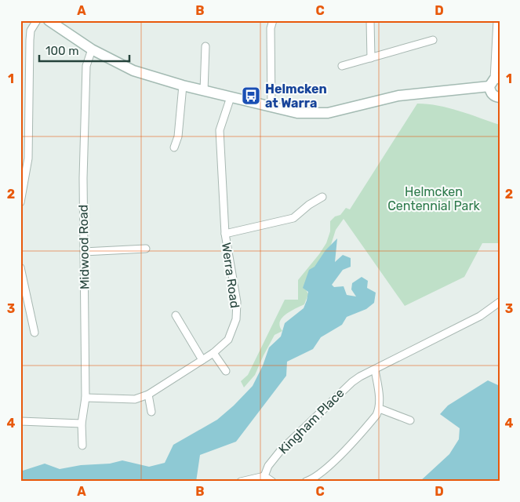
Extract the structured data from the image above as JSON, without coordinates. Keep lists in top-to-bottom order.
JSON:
{
  "streets": {
    "street": ["Midwood Road", "Werra Road", "Kingham Place"]
  },
  "crossings": [
    ["Midwood Road", "Werra Road"]
  ],
  "parks": ["Helmcken Centennial Park"],
  "places": {
    "bus stop": ["Helmcken at Warra"]
  },
  "scale_bar": "100 m",
  "grid": {
    "columns": [
      "A",
      "B",
      "C",
      "D"
    ],
    "rows": [
      "1",
      "2",
      "3",
      "4"
    ]
  }
}
